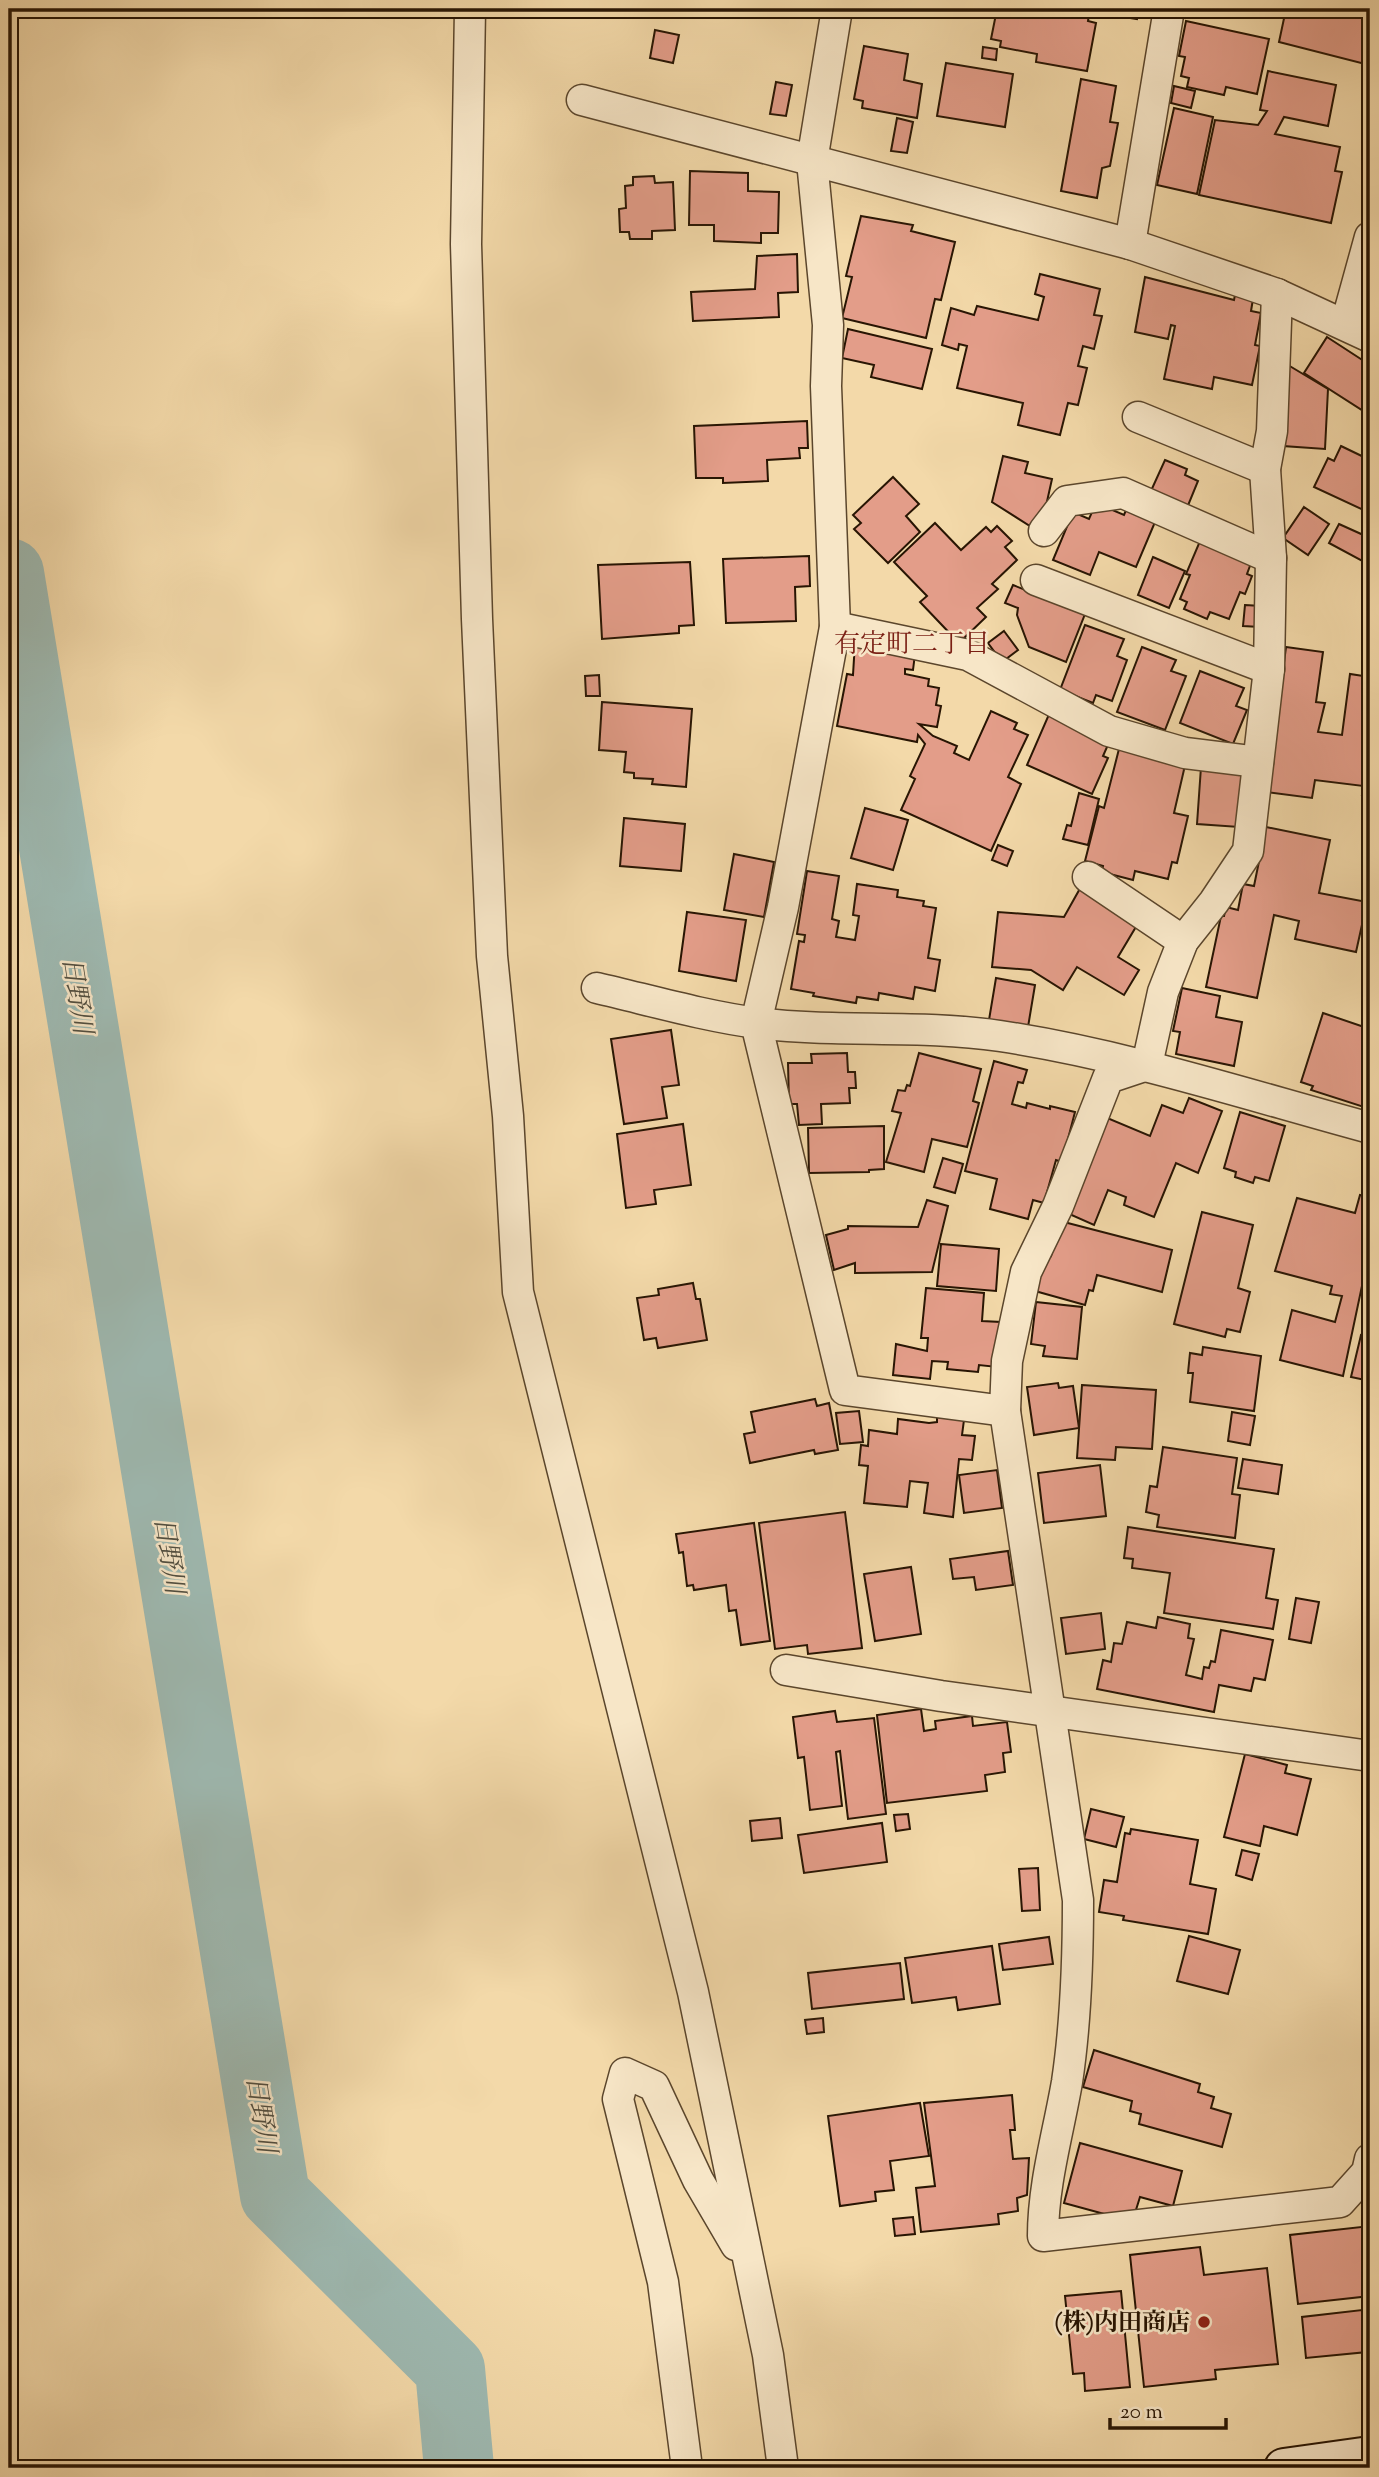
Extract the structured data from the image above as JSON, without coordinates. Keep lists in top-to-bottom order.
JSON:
{
  "districts": ["有定町二丁目"],
  "water": ["日野川"],
  "places": ["(株)内田商店"],
  "scale_bar": "20 m"
}
